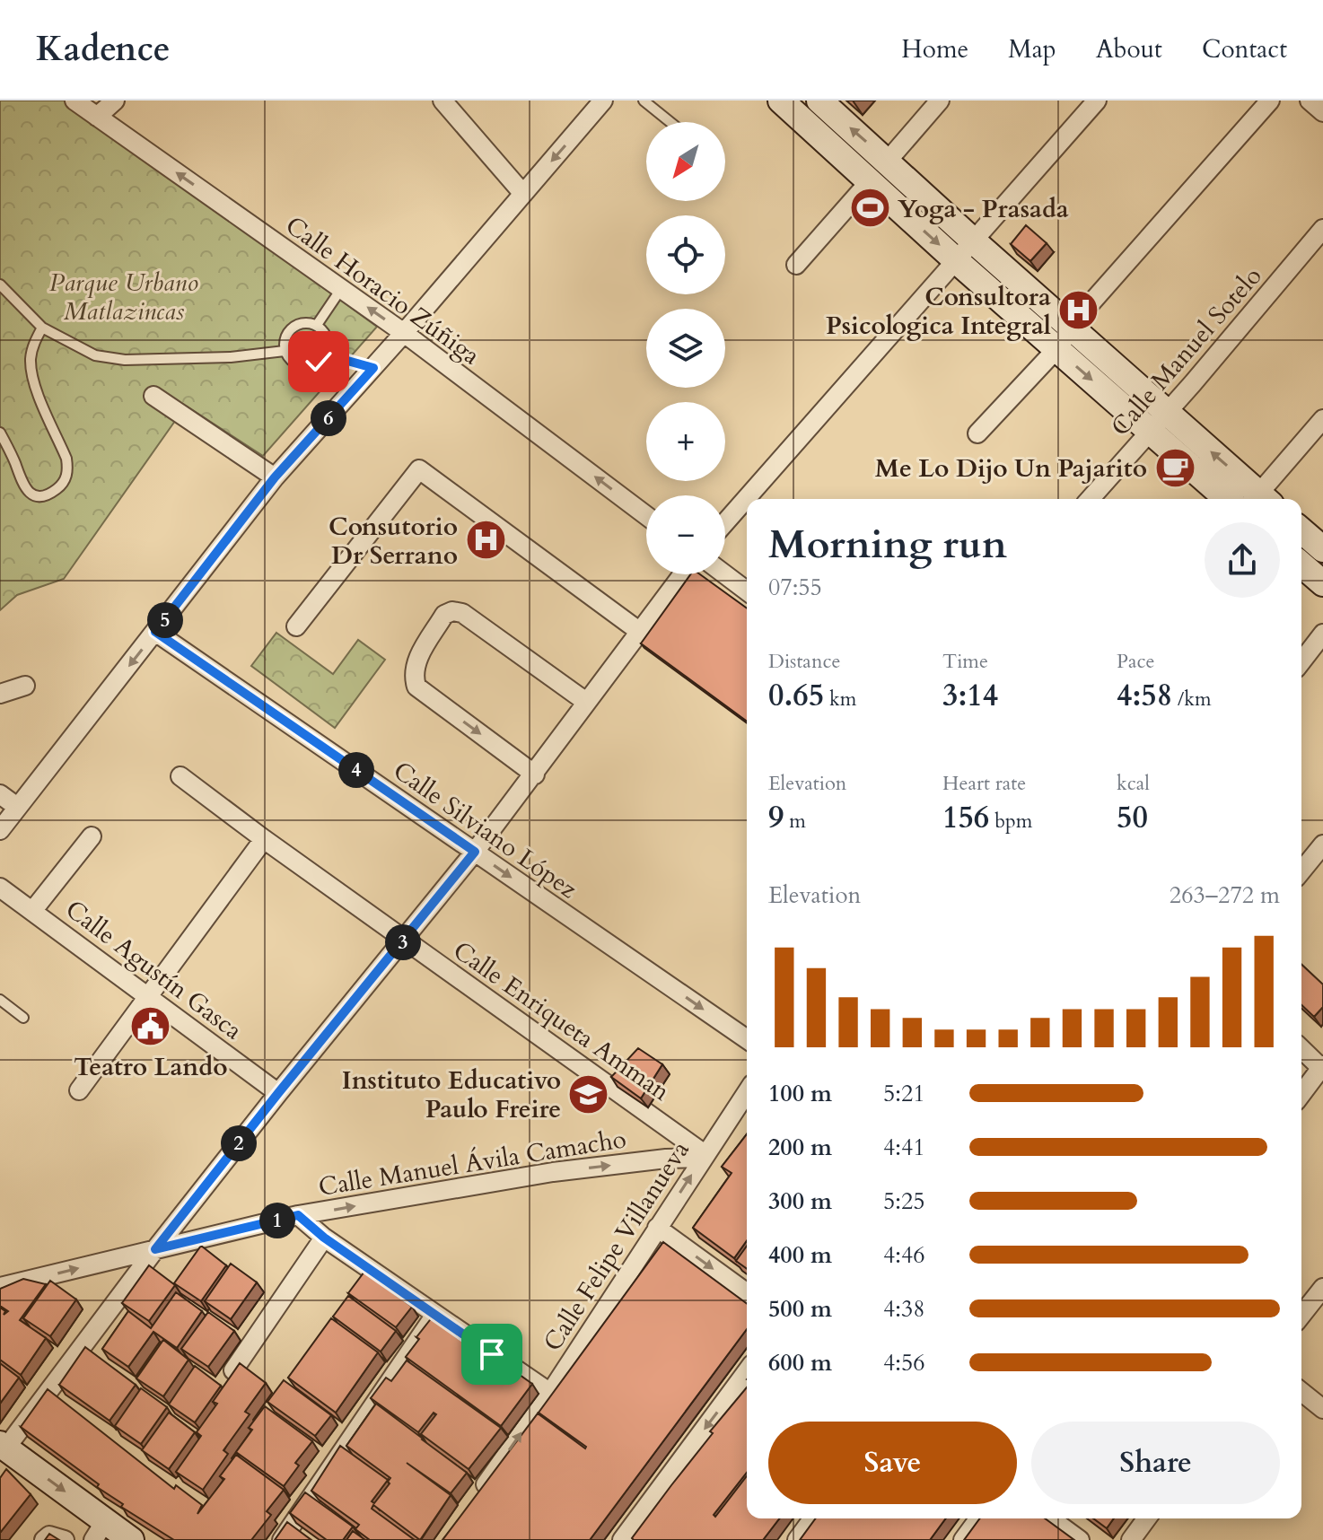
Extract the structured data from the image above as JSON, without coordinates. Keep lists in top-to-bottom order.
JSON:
{
  "streets": {
    "street": [
      "Calle Horacio Zúñiga",
      "Calle Manuel Sotelo",
      "Calle Silviano López",
      "Calle Agustín Gasca",
      "Calle Enriqueta Amman",
      "Calle Manuel Ávila Camacho",
      "Calle Felipe Villanueva"
    ]
  },
  "crossings": [
    ["Calle Enriqueta Amman", "Calle Manuel Ávila Camacho"],
    ["Calle Enriqueta Amman", "Calle Felipe Villanueva"],
    ["Calle Manuel Ávila Camacho", "Calle Felipe Villanueva"]
  ],
  "one_way": ["Calle Horacio Zúñiga", "Calle Silviano López", "Calle Manuel Ávila Camacho"],
  "parks": ["Parque Urbano Matlazincas"],
  "places": {
    "sports": ["Yoga - Prasada"],
    "hospital": ["Consultora Psicologica Integral", "Consutorio Dr Serrano"],
    "cafe": ["Me Lo Dijo Un Pajarito"],
    "public building": ["Teatro Lando"],
    "school or university": ["Instituto Educativo Paulo Freire"]
  },
  "north": "bottom left",
  "page": {
    "header": "Kadence",
    "nav": [
      "Home",
      "Map",
      "About",
      "Contact"
    ],
    "map_buttons": ["+", "−"],
    "pins": [
      "6",
      "5",
      "4",
      "3",
      "2",
      "1"
    ],
    "heading": ["Morning run", "07:55"],
    "stats": [
      ["Distance", "0.65 km"],
      ["Time", "3:14"],
      ["Pace", "4:58 /km"],
      ["Elevation", "9 m"],
      ["Heart rate", "156 bpm"],
      ["kcal", "50"]
    ],
    "chart": ["Elevation", "263–272 m"],
    "list": [
      {
        "name": "100 m",
        "note": "5:21"
      },
      {
        "name": "200 m",
        "note": "4:41"
      },
      {
        "name": "300 m",
        "note": "5:25"
      },
      {
        "name": "400 m",
        "note": "4:46"
      },
      {
        "name": "500 m",
        "note": "4:38"
      },
      {
        "name": "600 m",
        "note": "4:56"
      }
    ],
    "buttons": ["Save", "Share"]
  }
}
